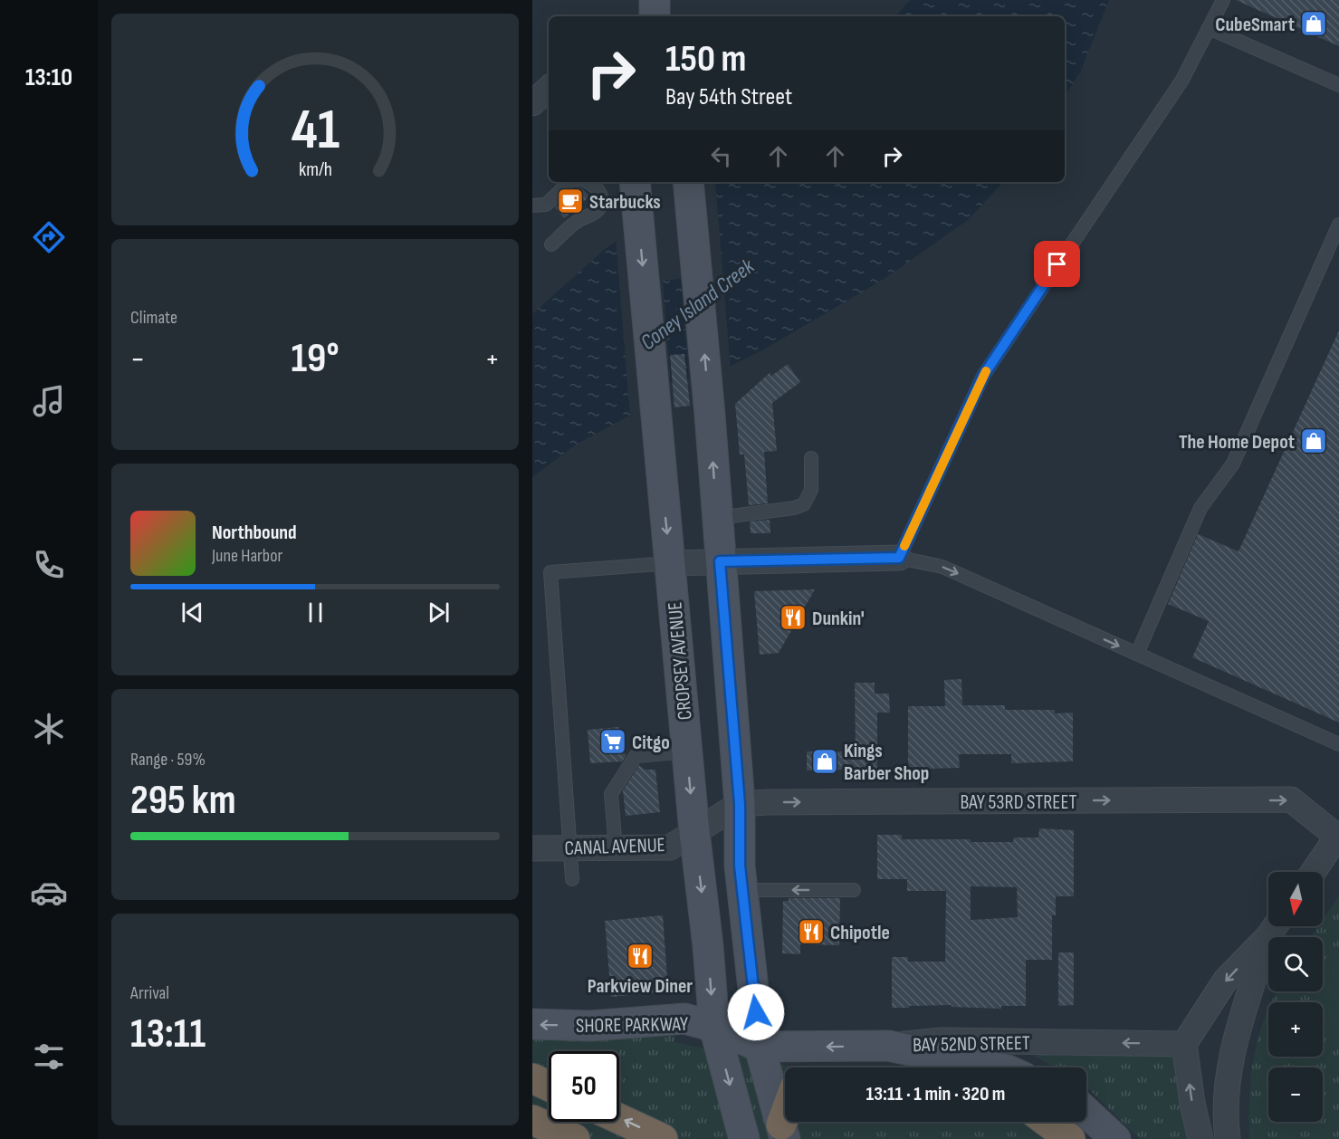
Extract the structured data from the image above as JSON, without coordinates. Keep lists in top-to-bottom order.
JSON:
{
  "streets": {
    "main road": ["CROPSEY AVENUE", "SHORE PARKWAY", "BAY 52ND STREET"],
    "street": ["BAY 53RD STREET", "CANAL AVENUE"]
  },
  "crossings": [
    ["CROPSEY AVENUE", "BAY 53RD STREET"],
    ["CROPSEY AVENUE", "CANAL AVENUE"],
    ["CROPSEY AVENUE", "SHORE PARKWAY"],
    ["BAY 53RD STREET", "CANAL AVENUE"],
    ["SHORE PARKWAY", "BAY 52ND STREET"]
  ],
  "one_way": ["BAY 53RD STREET", "SHORE PARKWAY", "BAY 52ND STREET"],
  "water": ["Coney Island Creek"],
  "places": {
    "shop": ["CubeSmart", "The Home Depot", "Kings Barber Shop"],
    "cafe": ["Starbucks"],
    "restaurant": ["Dunkin'", "Chipotle", "Parkview Diner"],
    "supermarket": ["Citgo"]
  },
  "north": "bottom",
  "page": {
    "tabs": "13:10",
    "turn": ["150 m", "Bay 54th Street"],
    "tile": [
      "Climate",
      ["Range · 59%", "295 km"],
      ["Arrival", "13:11"]
    ],
    "heat": ["−", "19°", "+"],
    "song": ["Northbound", "June Harbor"],
    "map_buttons": ["+", "−"],
    "limit": "50",
    "trip": "13:11 · 1 min · 320 m",
    "gauge": ["41", "km/h"]
  }
}
